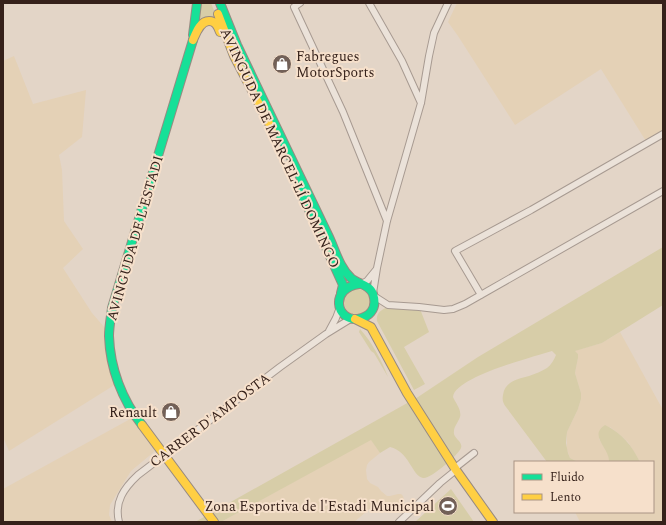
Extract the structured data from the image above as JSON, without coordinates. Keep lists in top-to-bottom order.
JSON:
{
  "streets": {
    "main road": ["AVINGUDA DE MARCEL·LÍ DOMINGO", "AVINGUDA DE L'ESTADI"],
    "street": ["CARRER D'AMPOSTA"]
  },
  "crossings": [
    ["AVINGUDA DE MARCEL·LÍ DOMINGO", "CARRER D'AMPOSTA"],
    ["AVINGUDA DE L'ESTADI", "CARRER D'AMPOSTA"]
  ],
  "places": {
    "shop": ["Fabregues MotorSports", "Renault"],
    "sports": ["Zona Esportiva de l'Estadi Municipal"]
  },
  "legend": ["Fluido", "Lento"]
}
